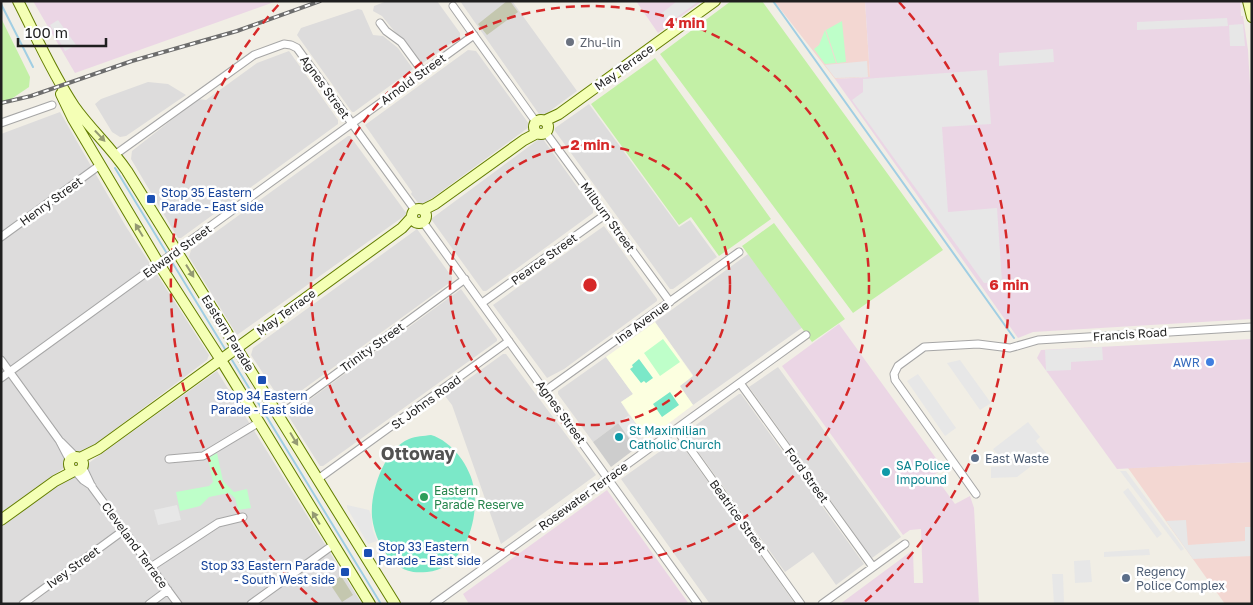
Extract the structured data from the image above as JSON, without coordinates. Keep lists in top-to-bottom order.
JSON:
{
  "streets": {
    "main road": ["May Terrace", "Eastern Parade"],
    "street": [
      "Arnold Street",
      "Agnes Street",
      "Henry Street",
      "Milburn Street",
      "Edward Street",
      "Pearce Street",
      "Ina Avenue",
      "Francis Road",
      "Trinity Street",
      "St Johns Road",
      "Ford Street",
      "Rosewater Terrace",
      "Beatrice Street",
      "Cleveland Terrace",
      "Ivey Street"
    ]
  },
  "crossings": [
    ["May Terrace", "Agnes Street"],
    ["May Terrace", "Milburn Street"],
    ["May Terrace", "Eastern Parade"],
    ["May Terrace", "Cleveland Terrace"],
    ["Arnold Street", "Agnes Street"],
    ["Arnold Street", "Milburn Street"],
    ["Arnold Street", "Edward Street"],
    ["Agnes Street", "Edward Street"],
    ["Agnes Street", "Pearce Street"],
    ["Agnes Street", "Ina Avenue"],
    ["Agnes Street", "Eastern Parade"],
    ["Agnes Street", "Trinity Street"],
    ["Agnes Street", "St Johns Road"],
    ["Agnes Street", "Rosewater Terrace"],
    ["Henry Street", "Eastern Parade"],
    ["Milburn Street", "Pearce Street"],
    ["Milburn Street", "Ina Avenue"],
    ["Edward Street", "Eastern Parade"],
    ["Edward Street", "Cleveland Terrace"],
    ["Eastern Parade", "Trinity Street"],
    ["Eastern Parade", "St Johns Road"],
    ["Ford Street", "Rosewater Terrace"],
    ["Rosewater Terrace", "Beatrice Street"],
    ["Cleveland Terrace", "Ivey Street"]
  ],
  "districts": ["Ottoway"],
  "places": {
    "other": [
      "Zhu-lin",
      "AWR",
      "St Maximilian Catholic Church",
      "East Waste",
      "SA Police Impound",
      "Eastern Parade Reserve",
      "Regency Police Complex"
    ],
    "transit": [
      "Stop 35 Eastern Parade - East side",
      "Stop 34 Eastern Parade - East side",
      "Stop 33 Eastern Parade - East side",
      "Stop 33 Eastern Parade - South West side"
    ]
  },
  "scale_bar": "100 m",
  "rings": ["4 min", "2 min", "6 min"]
}
